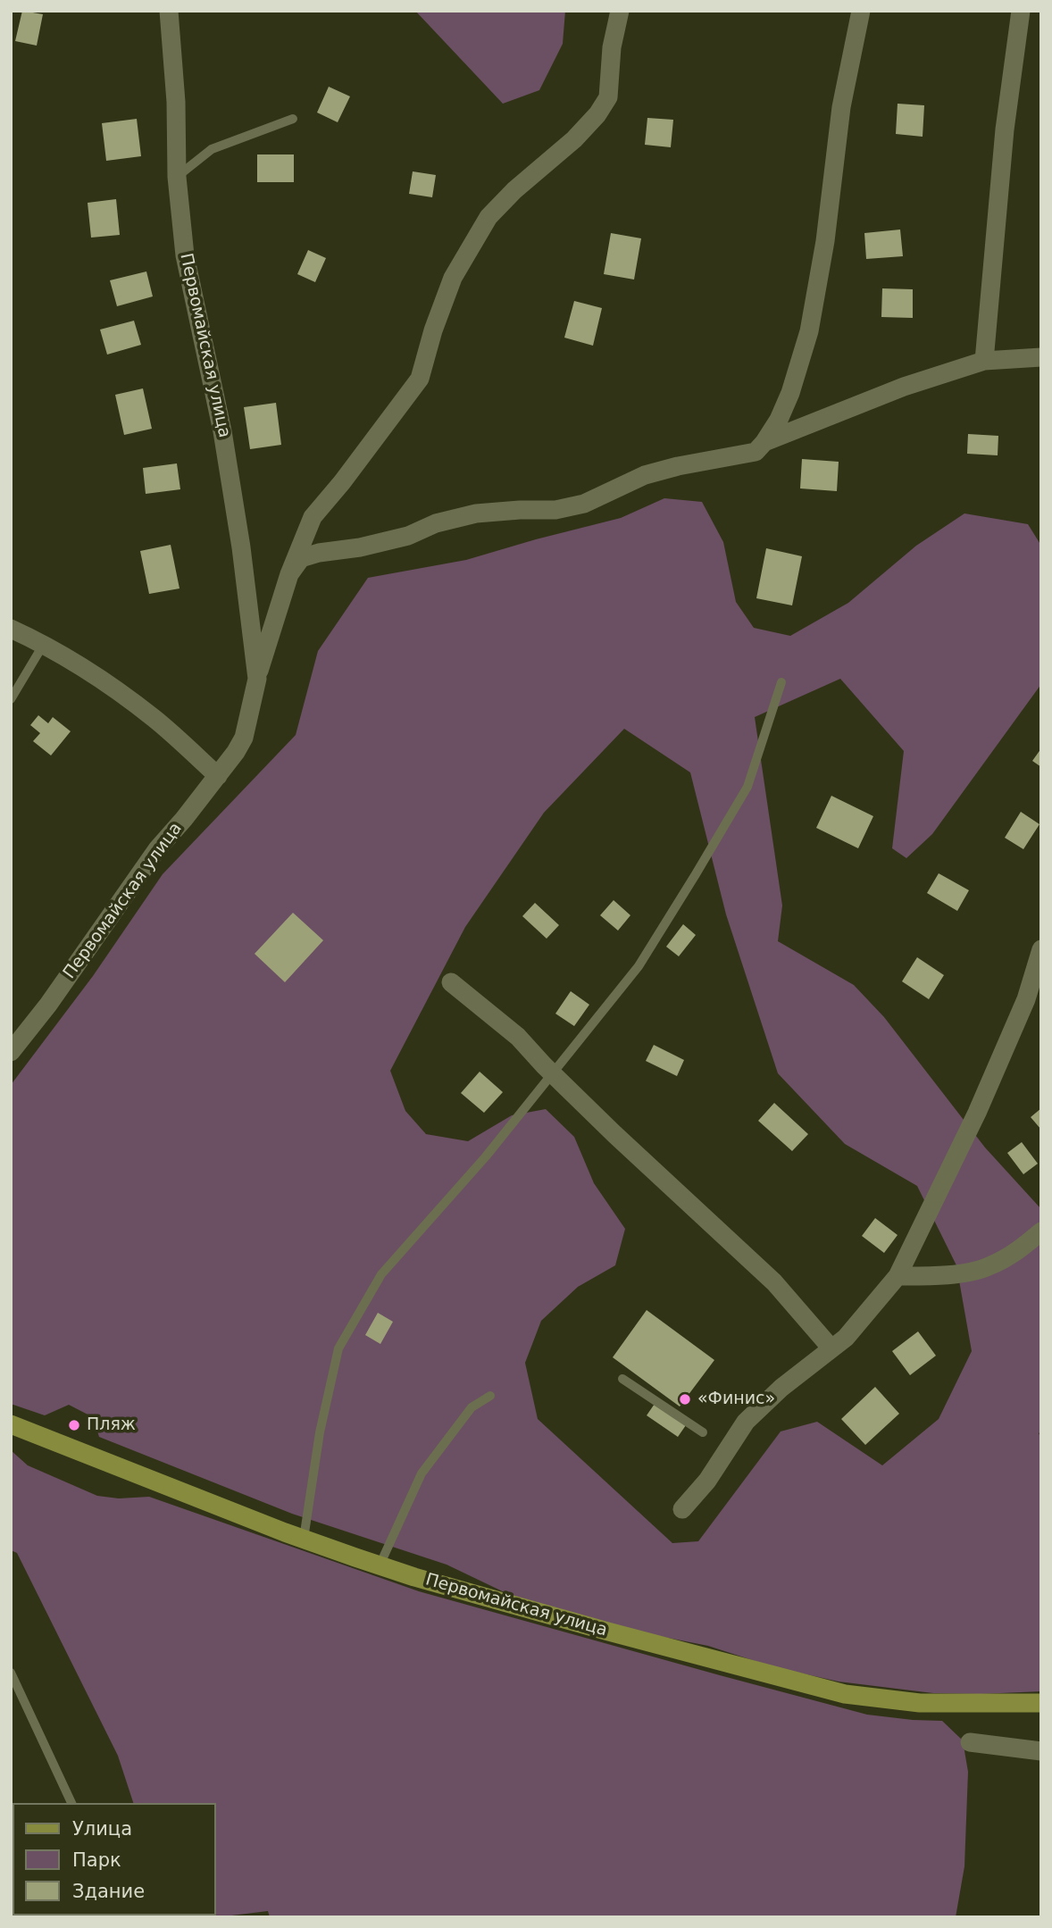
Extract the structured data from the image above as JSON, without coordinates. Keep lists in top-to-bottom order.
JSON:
{
  "streets": {
    "main road": ["Первомайская улица"]
  },
  "places": ["«Финис»", "Пляж"],
  "legend": ["Улица", "Парк", "Здание"]
}
